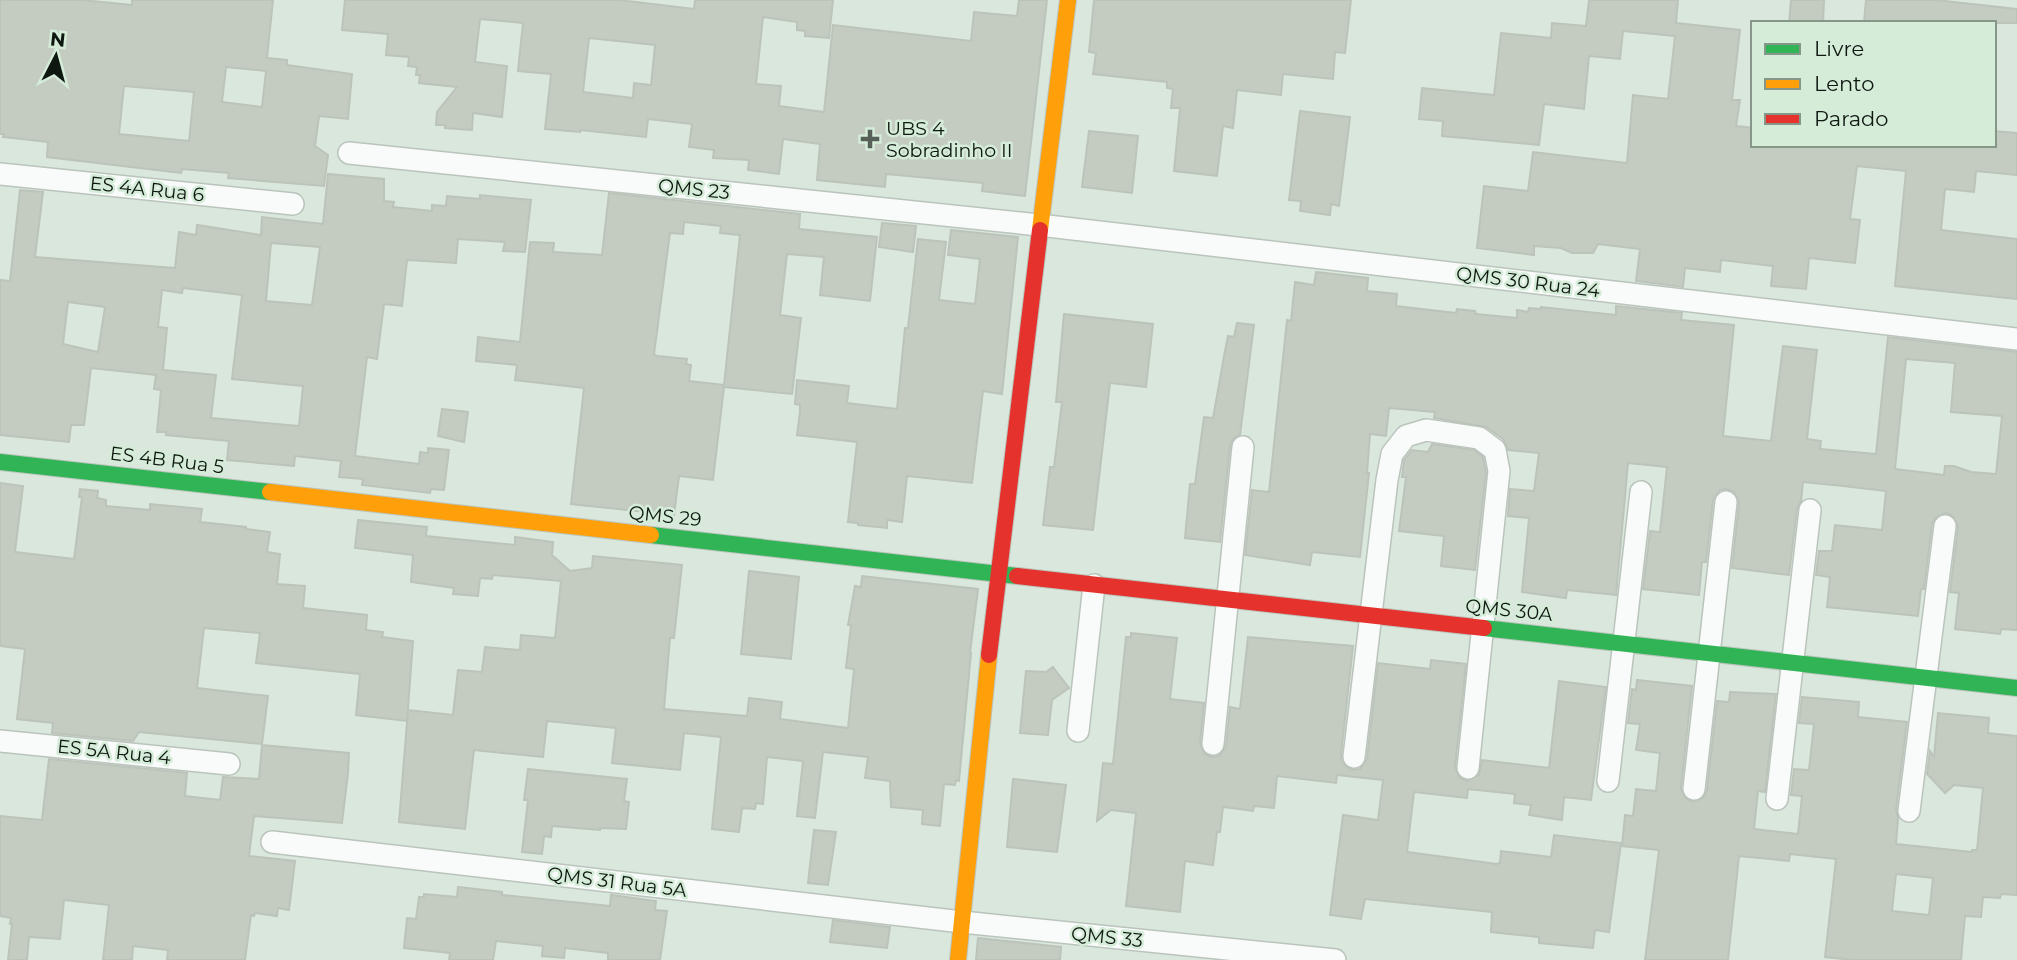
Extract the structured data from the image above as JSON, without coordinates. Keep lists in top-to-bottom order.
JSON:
{
  "streets": {
    "street": [
      "ES 4A Rua 6",
      "QMS 23",
      "QMS 30 Rua 24",
      "ES 4B Rua 5",
      "QMS 29",
      "QMS 30A",
      "ES 5A Rua 4",
      "QMS 31 Rua 5A",
      "QMS 33"
    ]
  },
  "crossings": [
    ["QMS 23", "QMS 30 Rua 24"],
    ["ES 4B Rua 5", "QMS 29"],
    ["QMS 29", "QMS 30A"],
    ["QMS 31 Rua 5A", "QMS 33"]
  ],
  "places": {
    "health": ["UBS 4 Sobradinho II"]
  },
  "legend": ["Livre", "Lento", "Parado"],
  "north": "top"
}
